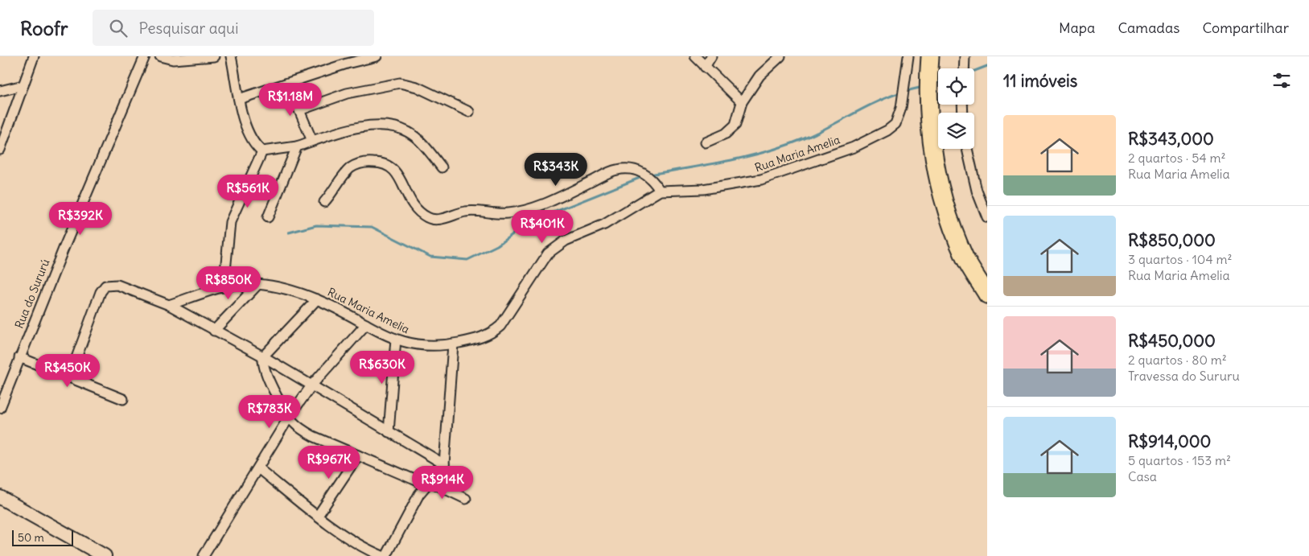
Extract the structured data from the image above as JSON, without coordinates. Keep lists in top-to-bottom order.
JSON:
{
  "streets": {
    "street": ["Rua Maria Amelia", "Rua do Sururú"]
  },
  "scale_bar": "50 m",
  "page": {
    "header": "Roofr",
    "search": "Pesquisar aqui",
    "nav": ["Mapa", "Camadas", "Compartilhar"],
    "heading": "11 imóveis",
    "price": [
      "R$1.18M",
      "R$343K",
      "R$561K",
      "R$392K",
      "R$401K",
      "R$850K",
      "R$630K",
      "R$450K",
      "R$783K",
      "R$967K",
      "R$914K"
    ],
    "list": [
      {
        "name": "R$343,000",
        "note": "2 quartos · 54 m² · Rua Maria Amelia"
      },
      {
        "name": "R$850,000",
        "note": "3 quartos · 104 m² · Rua Maria Amelia"
      },
      {
        "name": "R$450,000",
        "note": "2 quartos · 80 m² · Travessa do Sururu"
      },
      {
        "name": "R$914,000",
        "note": "5 quartos · 153 m² · Casa"
      }
    ],
    "scale": "50 m"
  }
}
